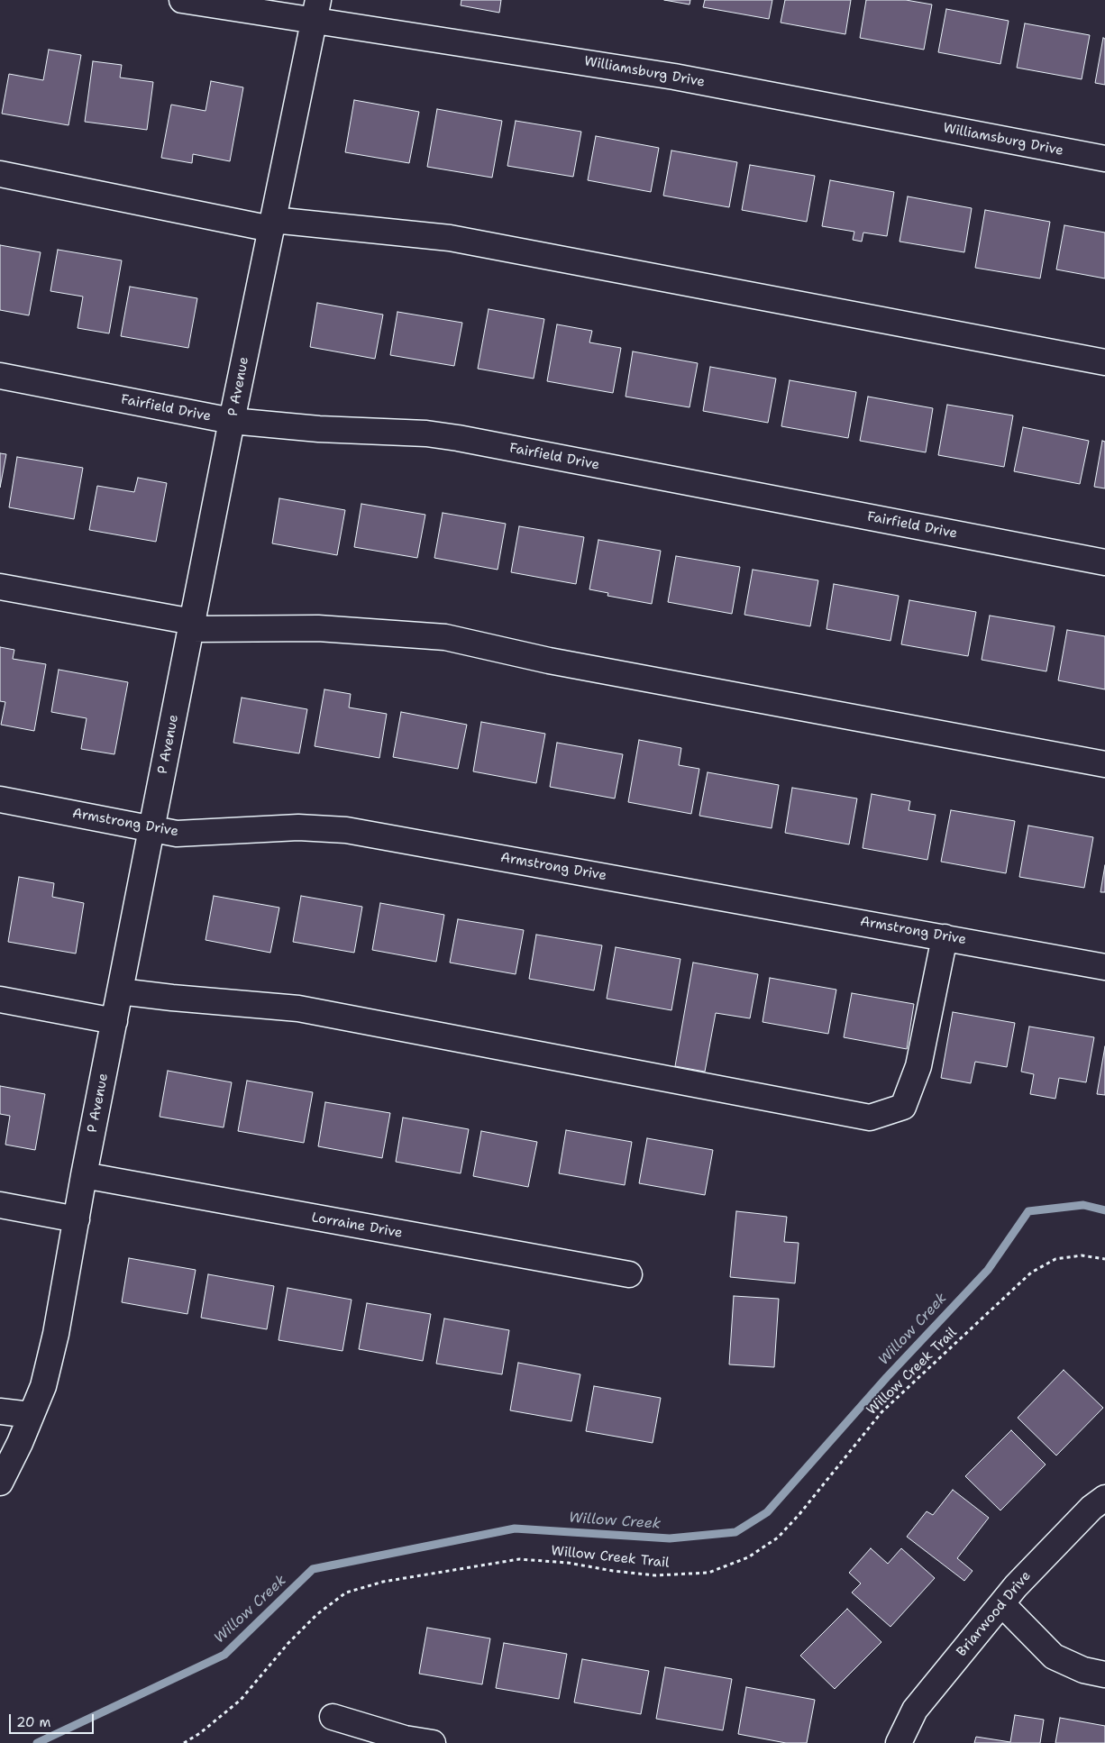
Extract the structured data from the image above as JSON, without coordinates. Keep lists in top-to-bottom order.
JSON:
{
  "streets": {
    "street": [
      "Williamsburg Drive",
      "P Avenue",
      "Fairfield Drive",
      "Armstrong Drive",
      "Lorraine Drive",
      "Briarwood Drive"
    ],
    "path": ["Willow Creek Trail"]
  },
  "crossings": [
    ["Williamsburg Drive", "P Avenue"],
    ["P Avenue", "Fairfield Drive"],
    ["P Avenue", "Armstrong Drive"],
    ["P Avenue", "Lorraine Drive"]
  ],
  "water": ["Willow Creek"],
  "scale_bar": "20 m"
}
